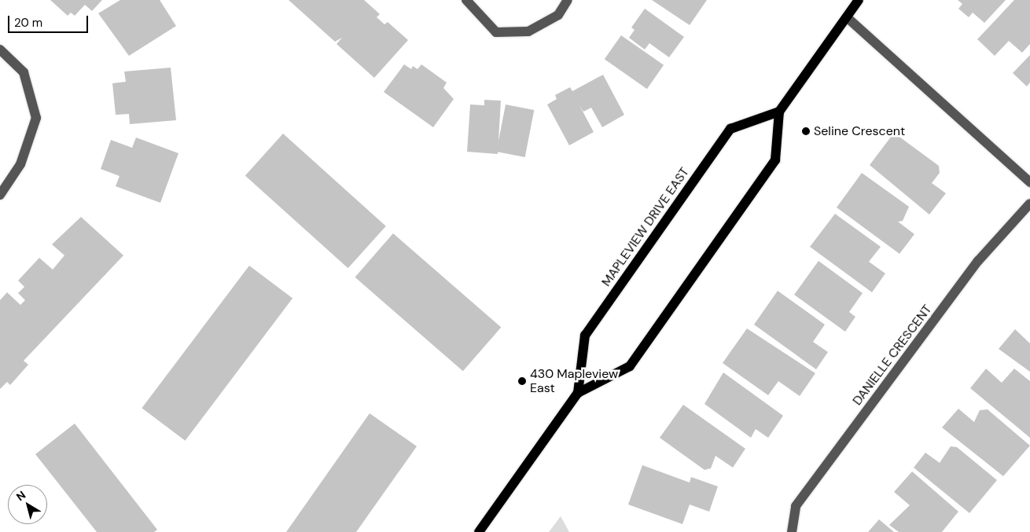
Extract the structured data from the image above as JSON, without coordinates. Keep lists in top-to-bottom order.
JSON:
{
  "streets": {
    "main road": ["MAPLEVIEW DRIVE EAST"],
    "street": ["DANIELLE CRESCENT"]
  },
  "places": ["Seline Crescent", "430 Mapleview East"],
  "scale_bar": "20 m",
  "north": "top left"
}
